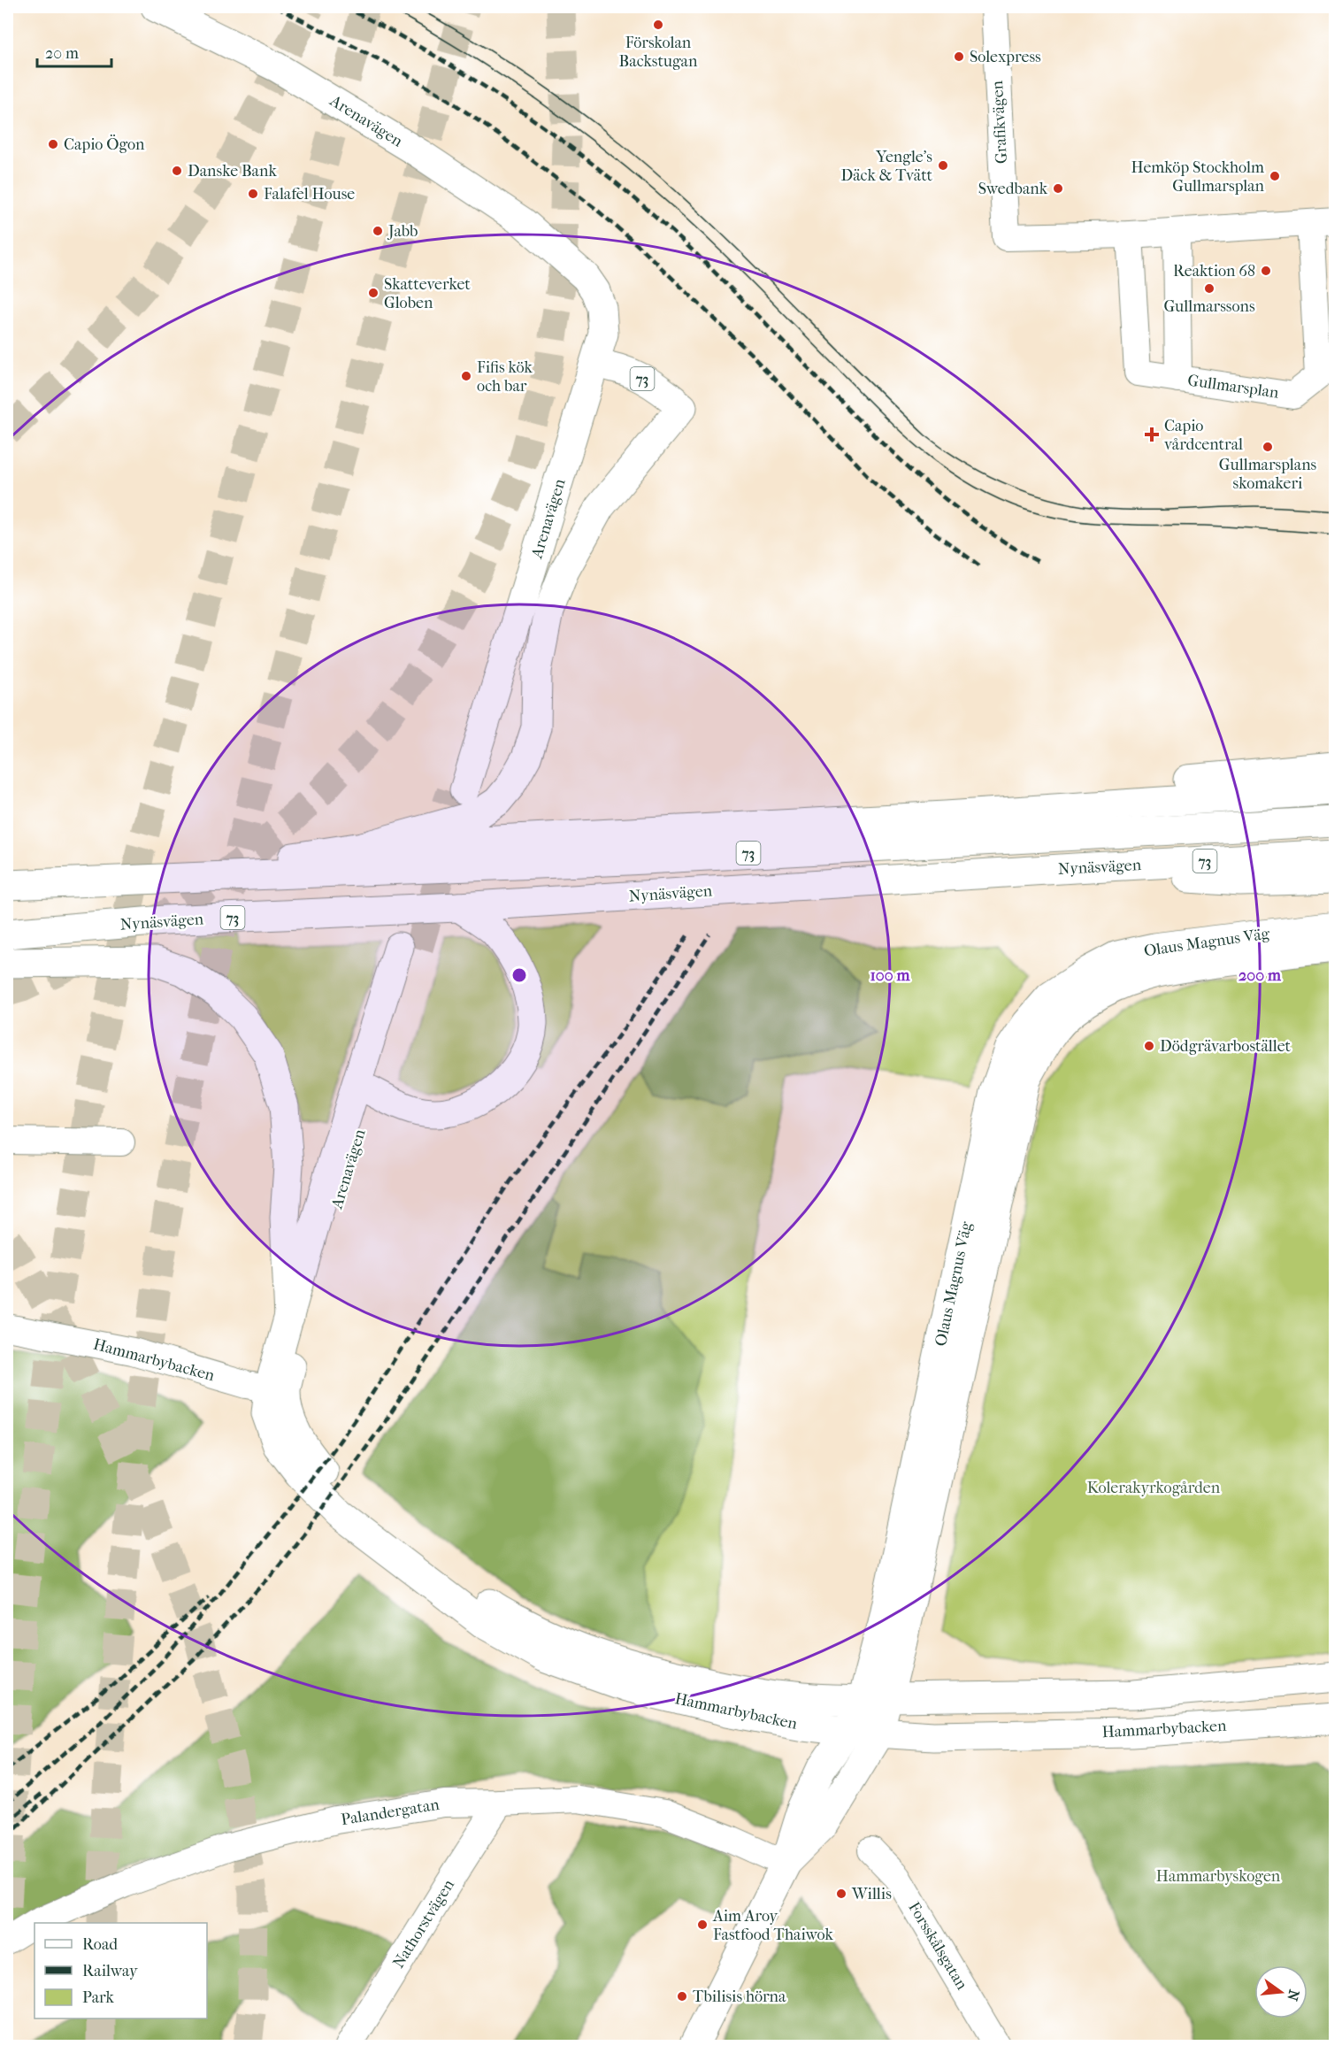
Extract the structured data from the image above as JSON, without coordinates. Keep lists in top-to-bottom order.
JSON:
{
  "streets": {
    "main road": [
      "Arenavägen",
      "73",
      "Nynäsvägen",
      "Olaus Magnus Väg",
      "Hammarbybacken"
    ],
    "street": [
      "Grafikvägen",
      "Gullmarsplan",
      "Palandergatan",
      "Nathorstvägen",
      "Forsskålsgatan"
    ]
  },
  "crossings": [
    ["Arenavägen", "73"],
    ["Arenavägen", "Hammarbybacken"],
    ["Grafikvägen", "Gullmarsplan"],
    ["Olaus Magnus Väg", "Hammarbybacken"],
    ["Olaus Magnus Väg", "Palandergatan"],
    ["Palandergatan", "Nathorstvägen"]
  ],
  "parks": ["Kolerakyrkogården", "Hammarbyskogen"],
  "places": {
    "other": [
      "Förskolan Backstugan",
      "Solexpress",
      "Capio Ögon",
      "Yengle's Däck & Tvätt",
      "Danske Bank",
      "Hemköp Stockholm Gullmarsplan",
      "Swedbank",
      "Falafel House",
      "Jabb",
      "Reaktion 68",
      "Gullmarssons",
      "Skatteverket Globen",
      "Fifis kök och bar",
      "Gullmarsplans skomakeri",
      "Dödgrävarbostället",
      "Willis",
      "Aim Aroy Fastfood Thaiwok",
      "Tbilisis hörna"
    ],
    "health": ["Capio vårdcentral"]
  },
  "legend": ["Road", "Railway", "Park"],
  "scale_bar": "20 m",
  "north": "right",
  "rings": ["100 m", "200 m"]
}
